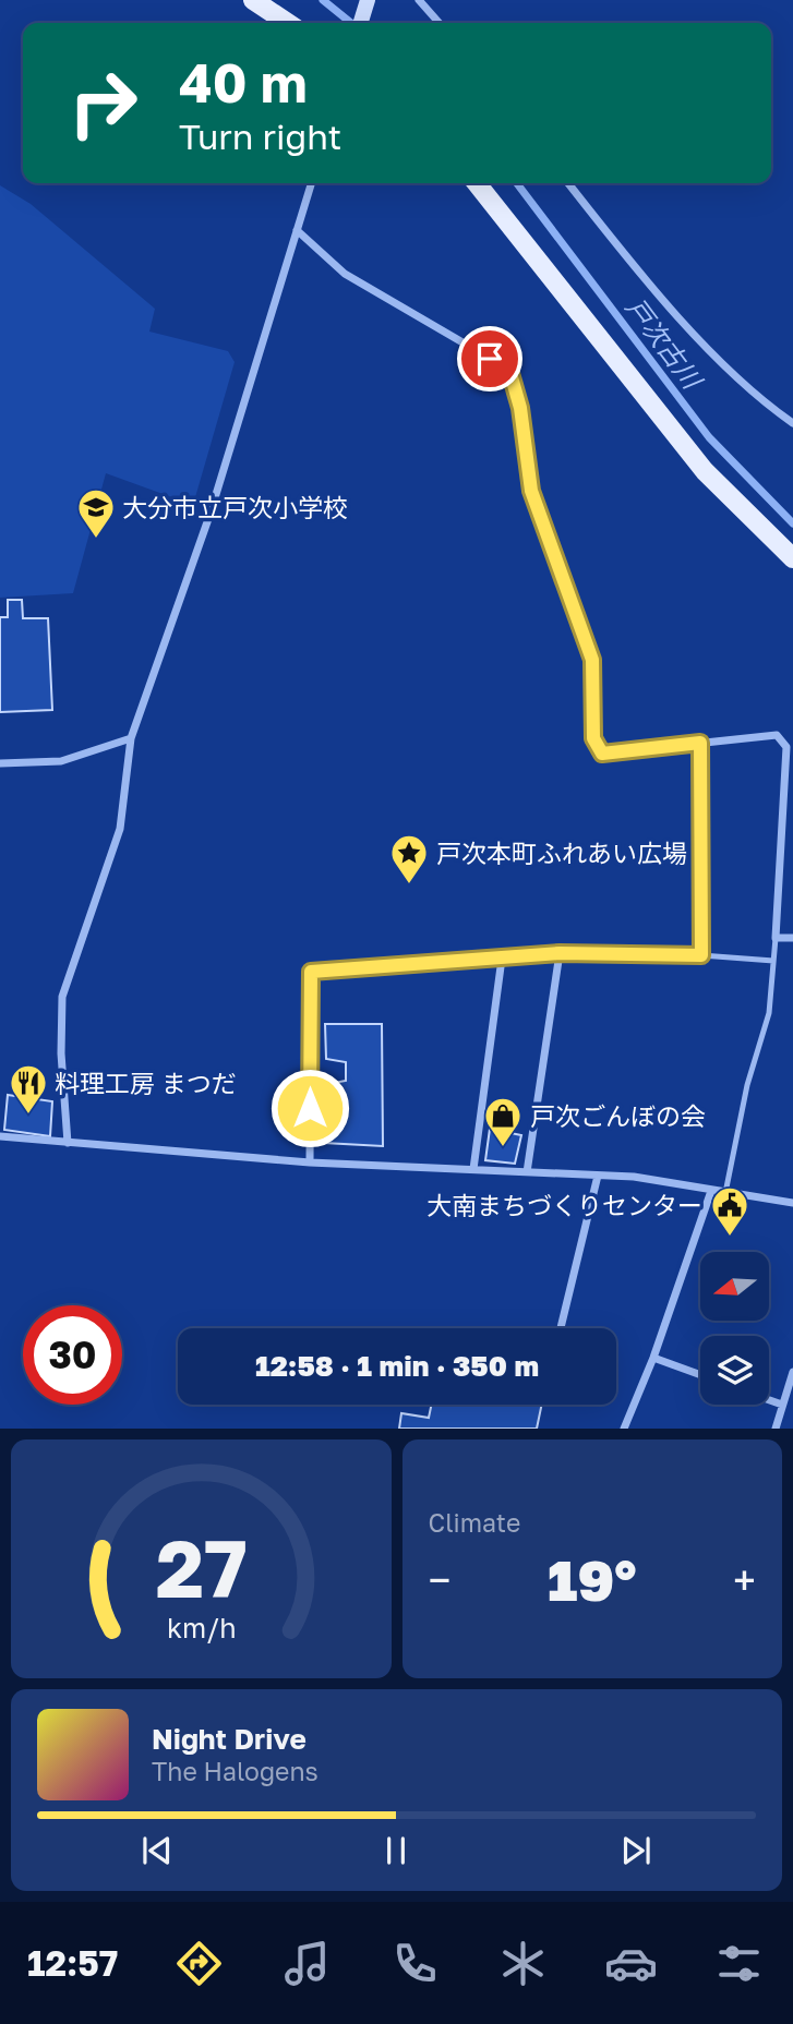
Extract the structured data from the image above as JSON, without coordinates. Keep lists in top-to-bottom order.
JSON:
{
  "water": ["戸次古川"],
  "places": {
    "school or university": ["大分市立戸次小学校"],
    "place": ["戸次本町ふれあい広場"],
    "restaurant": ["料理工房 まつだ"],
    "shop": ["戸次ごんぼの会"],
    "public building": ["大南まちづくりセンター"]
  },
  "north": "left",
  "page": {
    "turn": ["40 m", "Turn right"],
    "limit": "30",
    "trip": "12:58 · 1 min · 350 m",
    "tile": "Climate",
    "heat": ["−", "19°", "+"],
    "song": ["Night Drive", "The Halogens"],
    "tabs": "12:57",
    "gauge": ["27", "km/h"]
  }
}
